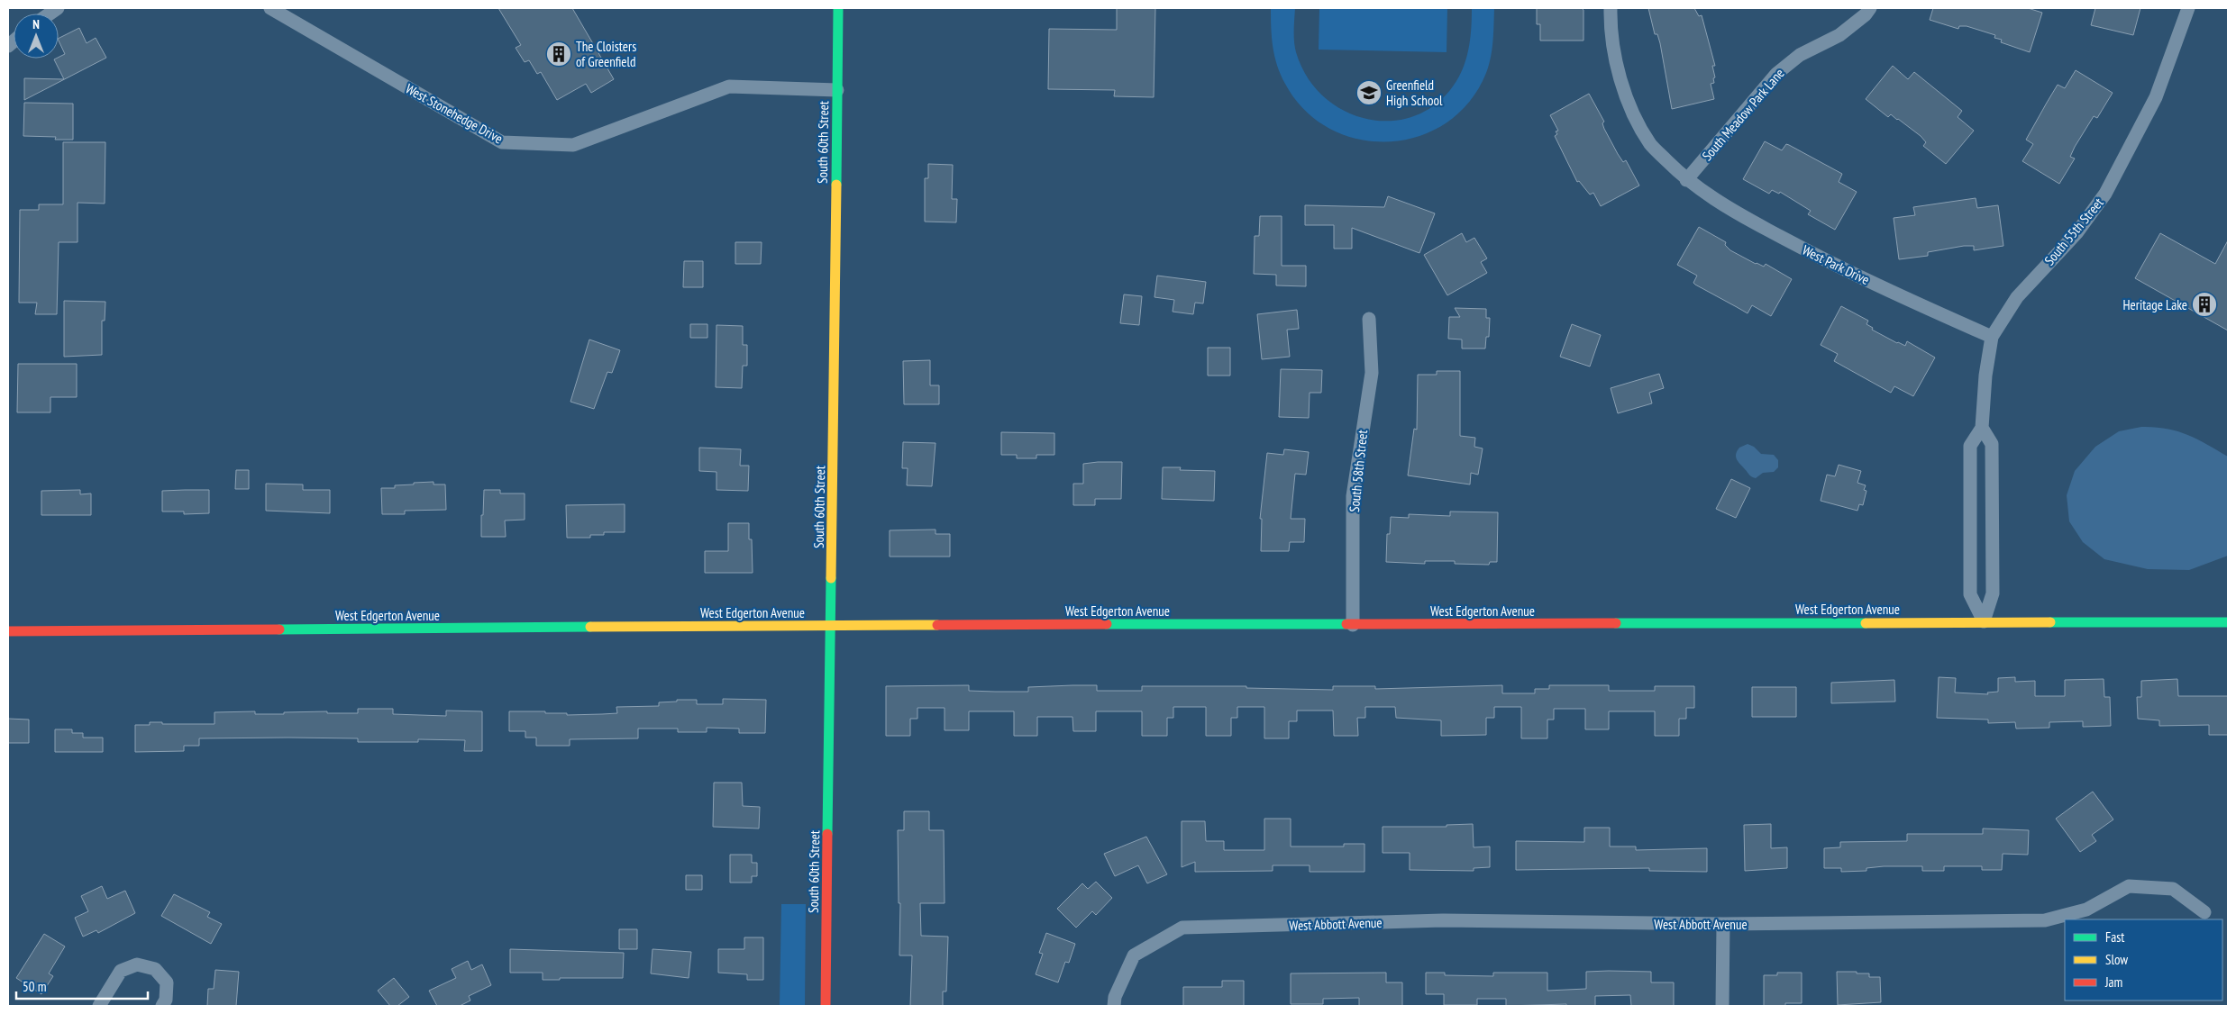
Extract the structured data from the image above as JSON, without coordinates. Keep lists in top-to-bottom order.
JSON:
{
  "streets": {
    "street": [
      "West Stonehedge Drive",
      "South Meadow Park Lane",
      "South 60th Street",
      "South 55th Street",
      "West Park Drive",
      "South 58th Street",
      "West Edgerton Avenue",
      "West Abbott Avenue"
    ]
  },
  "crossings": [
    ["West Stonehedge Drive", "South 60th Street"],
    ["South Meadow Park Lane", "West Park Drive"],
    ["South 60th Street", "West Edgerton Avenue"],
    ["South 55th Street", "West Park Drive"],
    ["South 55th Street", "West Edgerton Avenue"],
    ["South 58th Street", "West Edgerton Avenue"]
  ],
  "places": {
    "building": ["The Cloisters of Greenfield", "Heritage Lake"],
    "school or university": ["Greenfield High School"]
  },
  "legend": ["Fast", "Slow", "Jam"],
  "scale_bar": "50 m",
  "north": "top"
}
